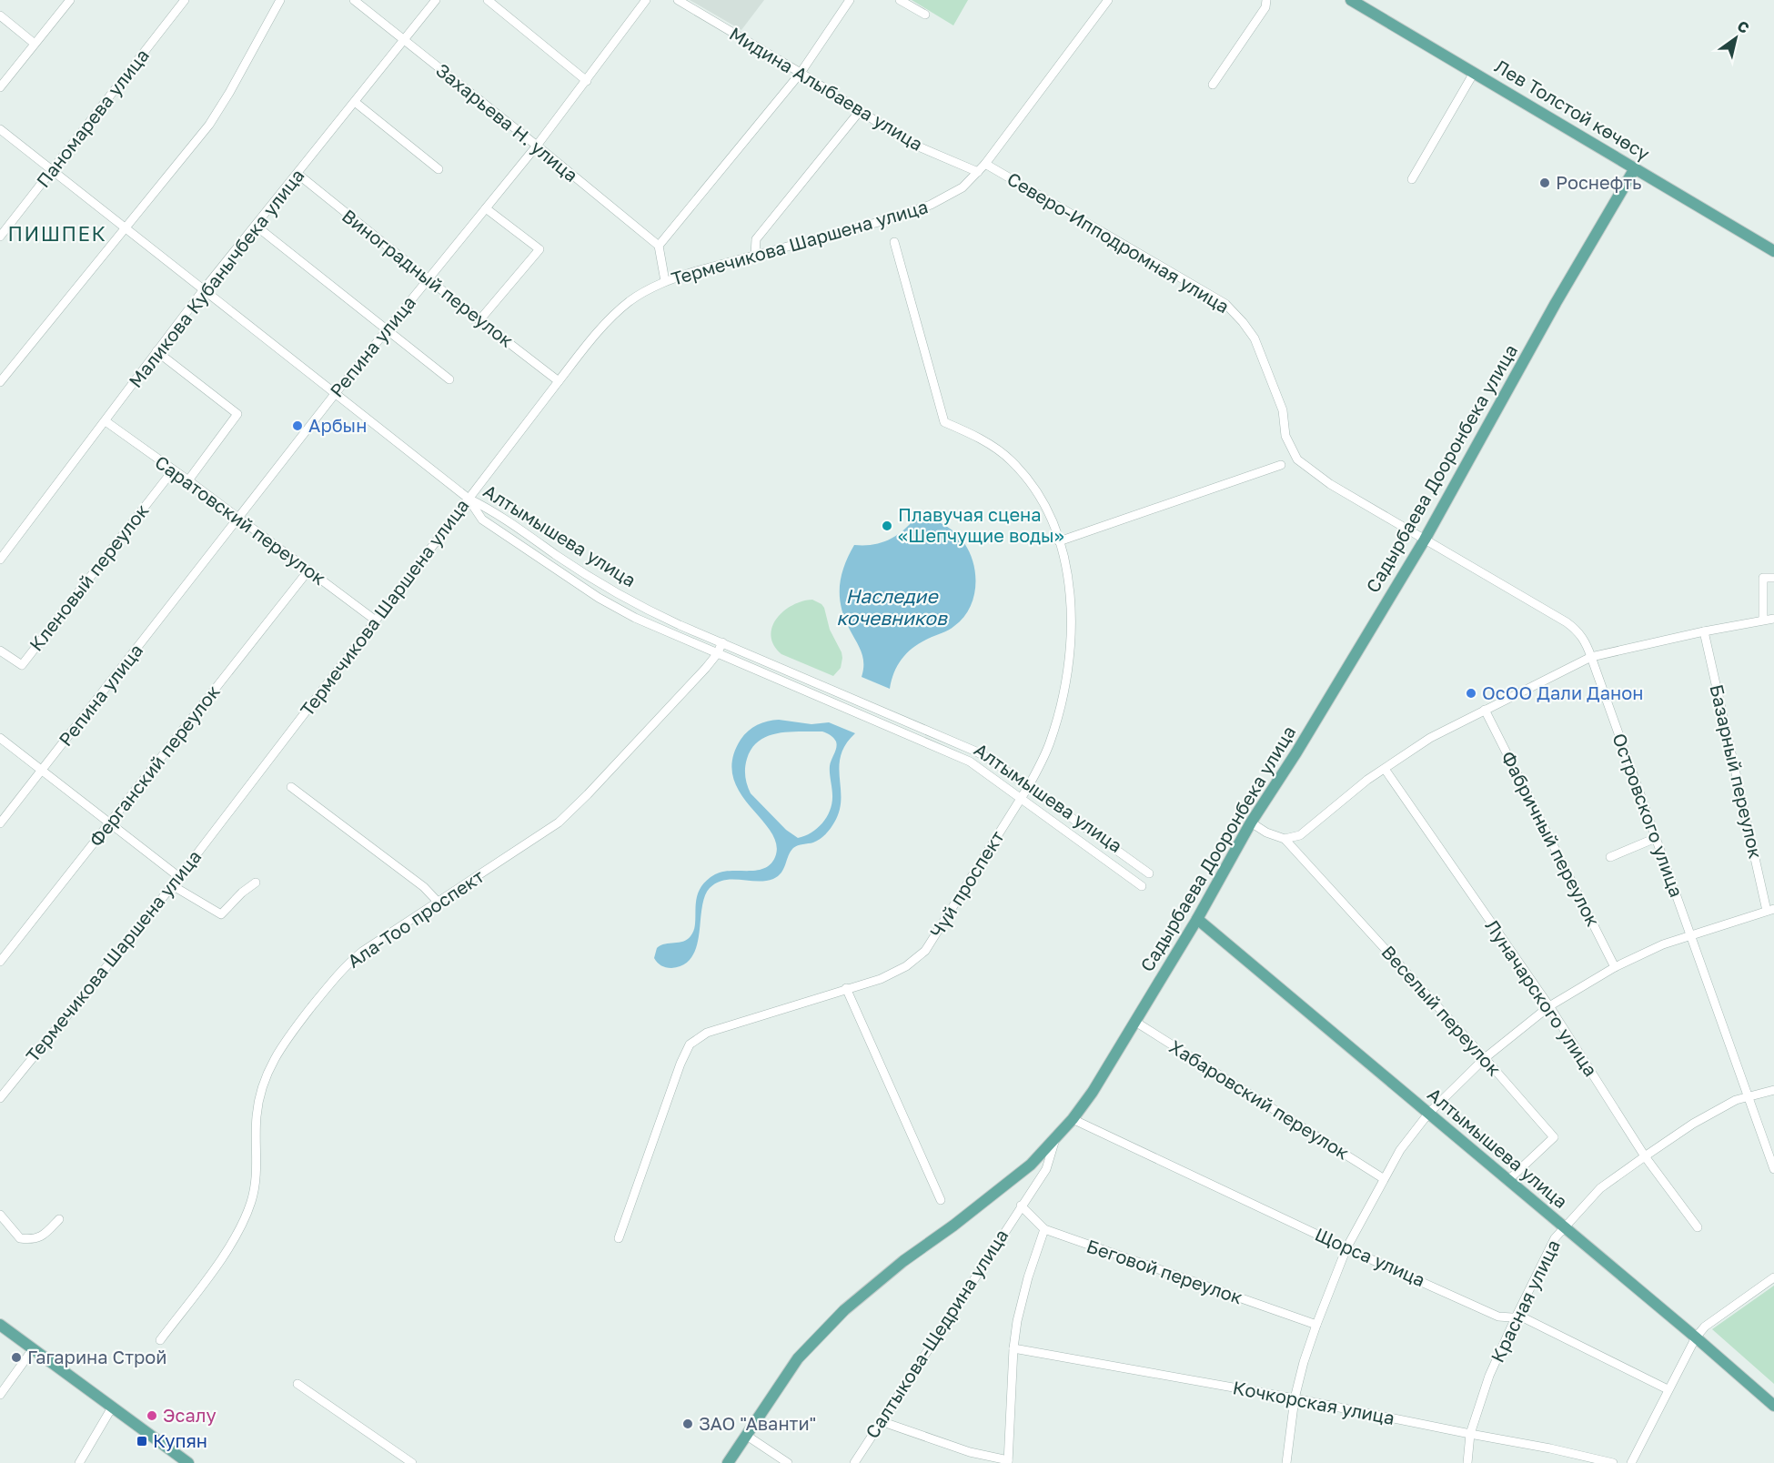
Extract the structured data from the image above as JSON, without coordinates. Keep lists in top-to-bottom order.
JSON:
{
  "streets": {
    "main road": ["Лев Толстой көчөсү", "Садырбаева Дооронбека улица", "Алтымышева улица"],
    "street": [
      "Мидина Алыбаева улица",
      "Паномарева улица",
      "Захарьева Н. улица",
      "Термечикова Шаршена улица",
      "Северо-Ипподромная улица",
      "Маликова Кубанычбека улица",
      "Виноградный переулок",
      "Репина улица",
      "Саратовский переулок",
      "Кленовый переулок",
      "Ферганский переулок",
      "Базарный переулок",
      "Островского улица",
      "Фабричный переулок",
      "Чүй проспект",
      "Ала-Тоо проспект",
      "Луначарского улица",
      "Веселый переулок",
      "Хабаровский переулок",
      "Щорса улица",
      "Беговой переулок",
      "Красная улица",
      "Салтыкова-Щедрина улица",
      "Кочкорская улица"
    ]
  },
  "crossings": [
    ["Мидина Алыбаева улица", "Термечикова Шаршена улица"],
    ["Лев Толстой көчөсү", "Садырбаева Дооронбека улица"],
    ["Захарьева Н. улица", "Маликова Кубанычбека улица"],
    ["Захарьева Н. улица", "Репина улица"],
    ["Термечикова Шаршена улица", "Северо-Ипподромная улица"],
    ["Термечикова Шаршена улица", "Виноградный переулок"],
    ["Термечикова Шаршена улица", "Саратовский переулок"],
    ["Термечикова Шаршена улица", "Алтымышева улица"],
    ["Северо-Ипподромная улица", "Садырбаева Дооронбека улица"],
    ["Северо-Ипподромная улица", "Островского улица"],
    ["Маликова Кубанычбека улица", "Виноградный переулок"],
    ["Маликова Кубанычбека улица", "Саратовский переулок"],
    ["Виноградный переулок", "Репина улица"],
    ["Репина улица", "Саратовский переулок"],
    ["Садырбаева Дооронбека улица", "Алтымышева улица"],
    ["Садырбаева Дооронбека улица", "Островского улица"],
    ["Садырбаева Дооронбека улица", "Хабаровский переулок"],
    ["Садырбаева Дооронбека улица", "Щорса улица"],
    ["Садырбаева Дооронбека улица", "Салтыкова-Щедрина улица"],
    ["Саратовский переулок", "Кленовый переулок"],
    ["Саратовский переулок", "Ферганский переулок"],
    ["Алтымышева улица", "Чүй проспект"],
    ["Алтымышева улица", "Ала-Тоо проспект"],
    ["Алтымышева улица", "Веселый переулок"],
    ["Алтымышева улица", "Красная улица"],
    ["Островского улица", "Красная улица"],
    ["Луначарского улица", "Красная улица"],
    ["Щорса улица", "Красная улица"],
    ["Беговой переулок", "Салтыкова-Щедрина улица"],
    ["Красная улица", "Кочкорская улица"]
  ],
  "districts": ["ПИШПЕК"],
  "water": ["Наследие кочевников"],
  "places": {
    "other": [
      "Роснефть",
      "Арбын",
      "Плавучая сцена «Шепчущие воды»",
      "ОсОО Дали Данон",
      "Гагарина Строй",
      "Эсалу",
      "ЗАО \"Аванти\""
    ],
    "transit": ["Купян"]
  },
  "north": "top right"
}
